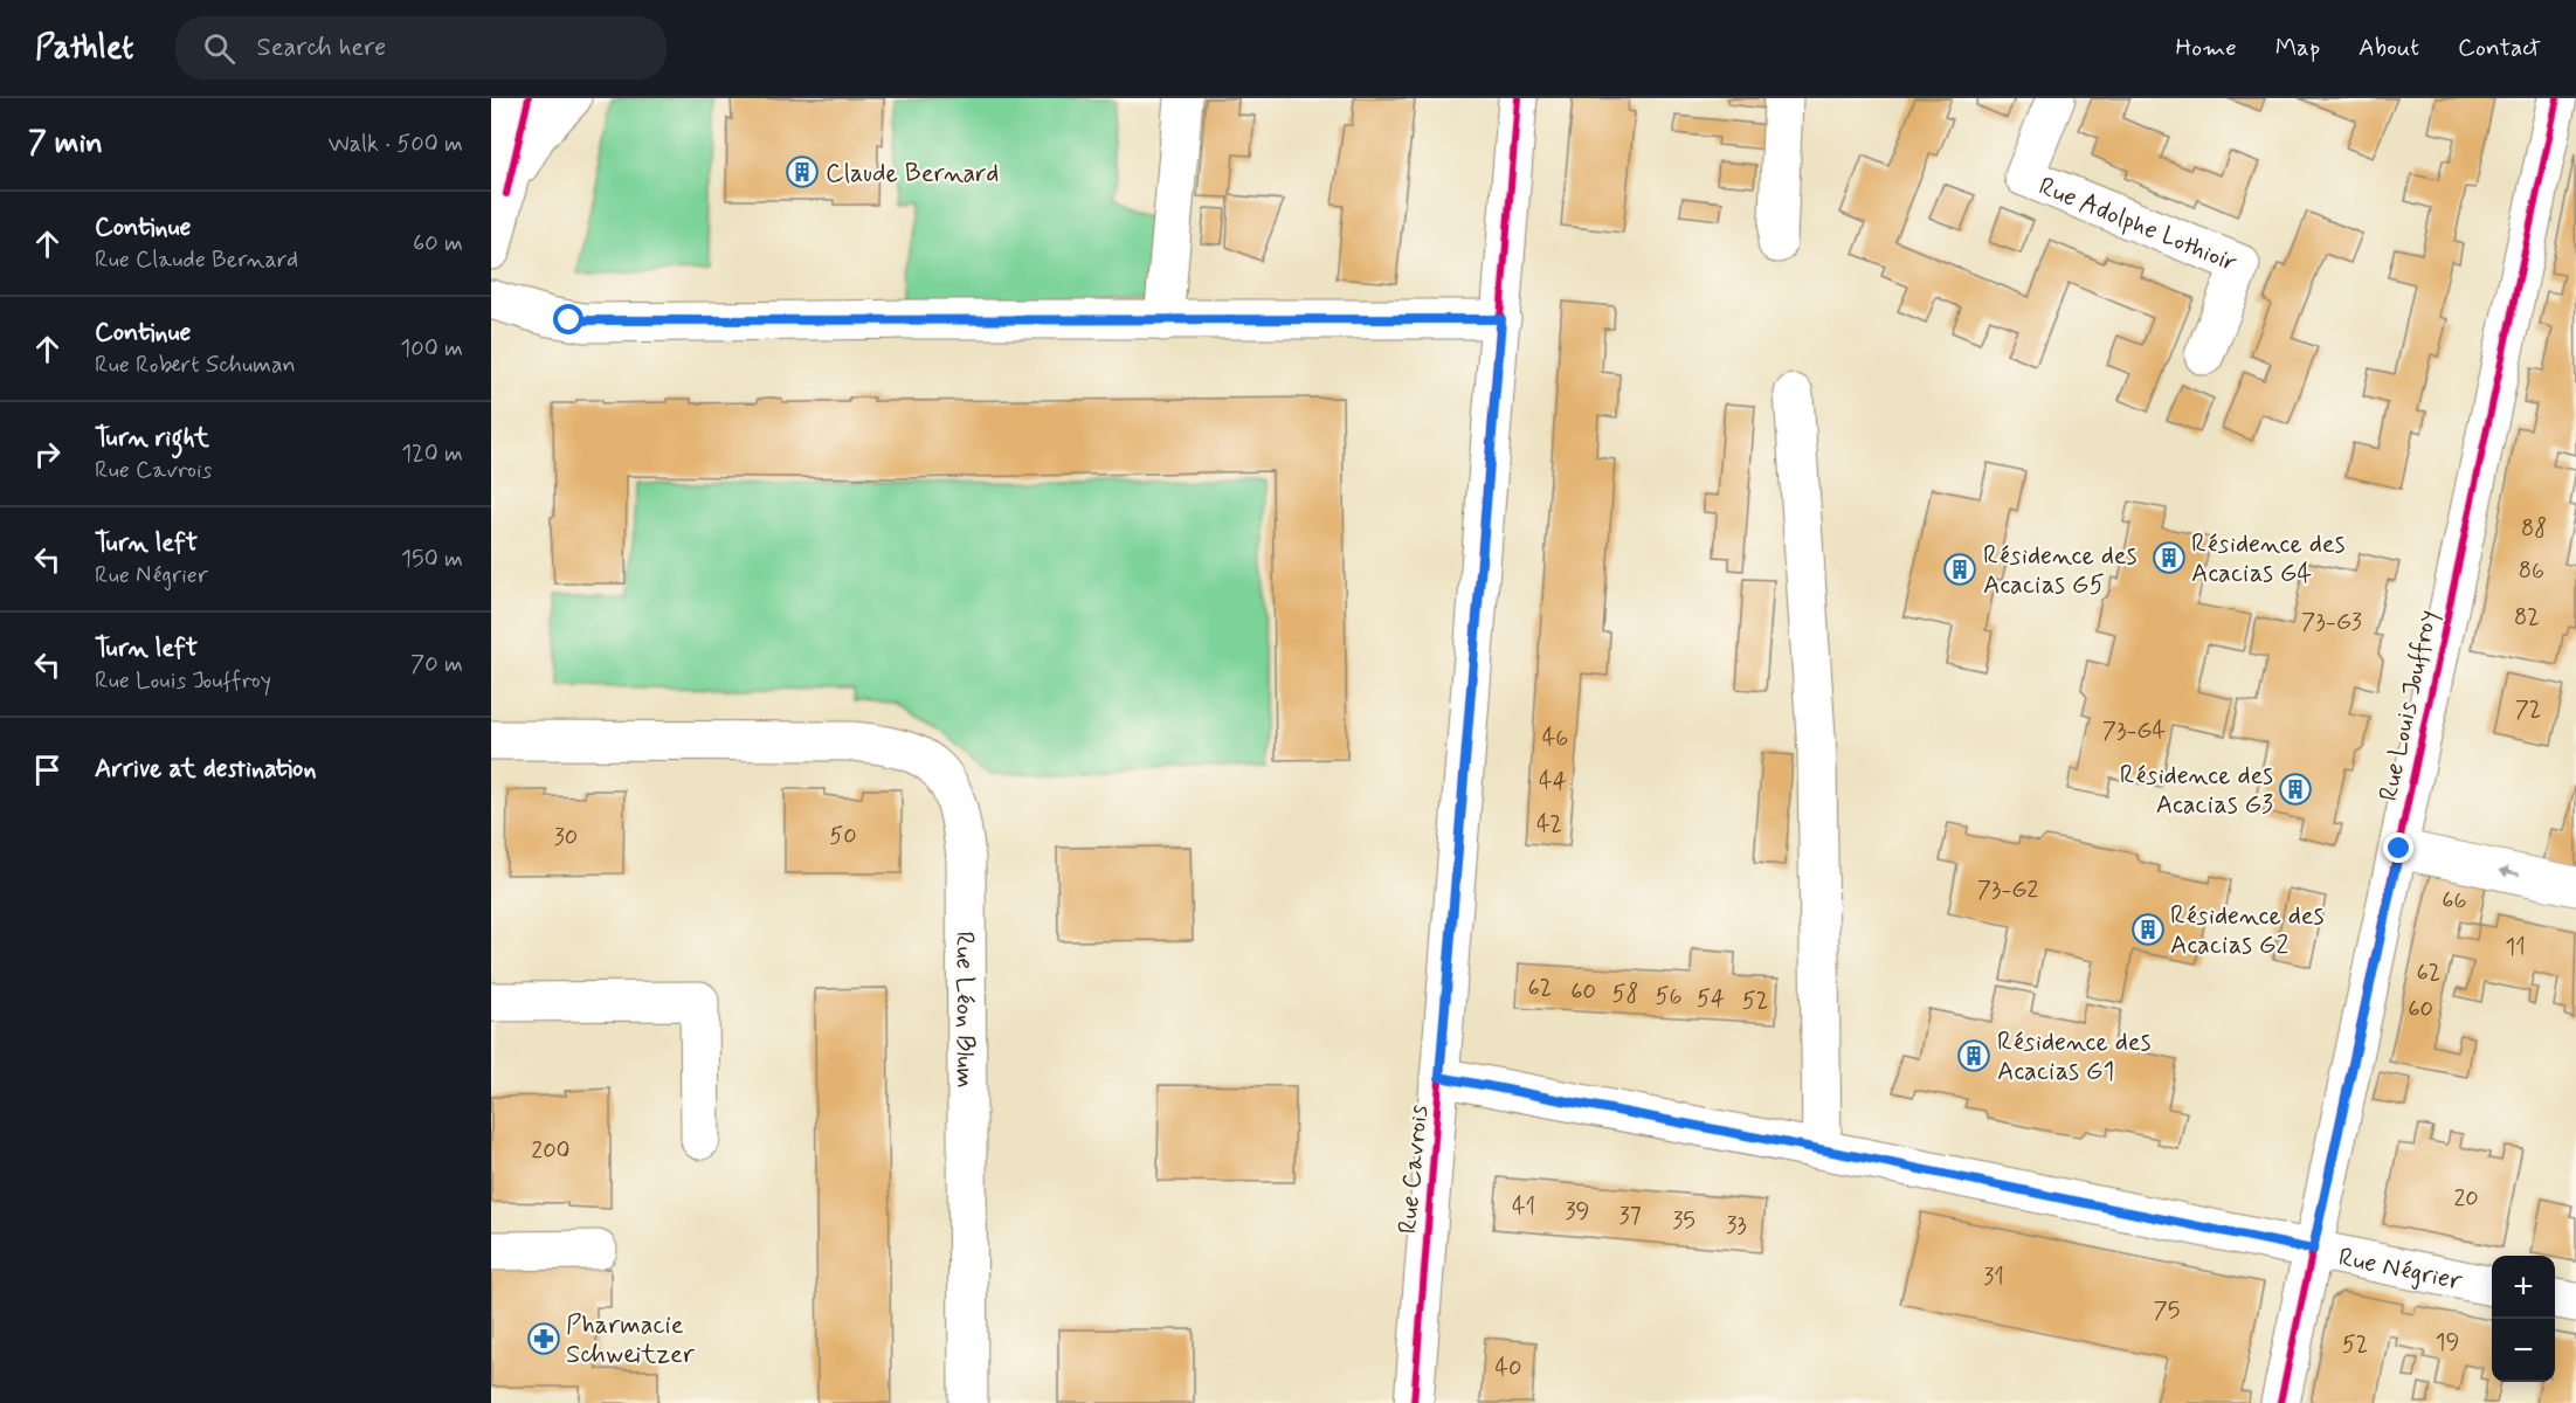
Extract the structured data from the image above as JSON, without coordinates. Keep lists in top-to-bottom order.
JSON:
{
  "streets": {
    "street": [
      "Rue Adolphe Lothioir",
      "Rue Louis Jouffroy",
      "Rue Léon Blum",
      "Rue Cavrois",
      "Rue Négrier"
    ]
  },
  "crossings": [
    ["Rue Louis Jouffroy", "Rue Négrier"],
    ["Rue Cavrois", "Rue Négrier"]
  ],
  "places": {
    "building": [
      "Claude Bernard",
      "Résidence des Acacias G4",
      "Résidence des Acacias G5",
      "Résidence des Acacias G3",
      "Résidence des Acacias G2",
      "Résidence des Acacias G1"
    ],
    "pharmacy": ["Pharmacie Schweitzer"]
  },
  "house_numbers": [
    "88",
    "86",
    "82",
    "73-G3",
    "72",
    "73-G4",
    "46",
    "44",
    "42",
    "50",
    "30",
    "73-G2",
    "66",
    "11",
    "62",
    "62",
    "60",
    "58",
    "56",
    "54",
    "52",
    "60",
    "200",
    "20",
    "41",
    "39",
    "37",
    "35",
    "33",
    "31",
    "75",
    "19",
    "52",
    "40"
  ],
  "page": {
    "header": "Pathlet",
    "search": "Search here",
    "nav": [
      "Home",
      "Map",
      "About",
      "Contact"
    ],
    "heading": ["7 min", "Walk · 500 m"],
    "list": [
      ["Continue", "Rue Claude Bernard", "60 m"],
      ["Continue", "Rue Robert Schuman", "100 m"],
      ["Turn right", "Rue Cavrois", "120 m"],
      ["Turn left", "Rue Négrier", "150 m"],
      ["Turn left", "Rue Louis Jouffroy", "70 m"],
      "Arrive at destination"
    ],
    "map_buttons": ["+", "−"]
  }
}
